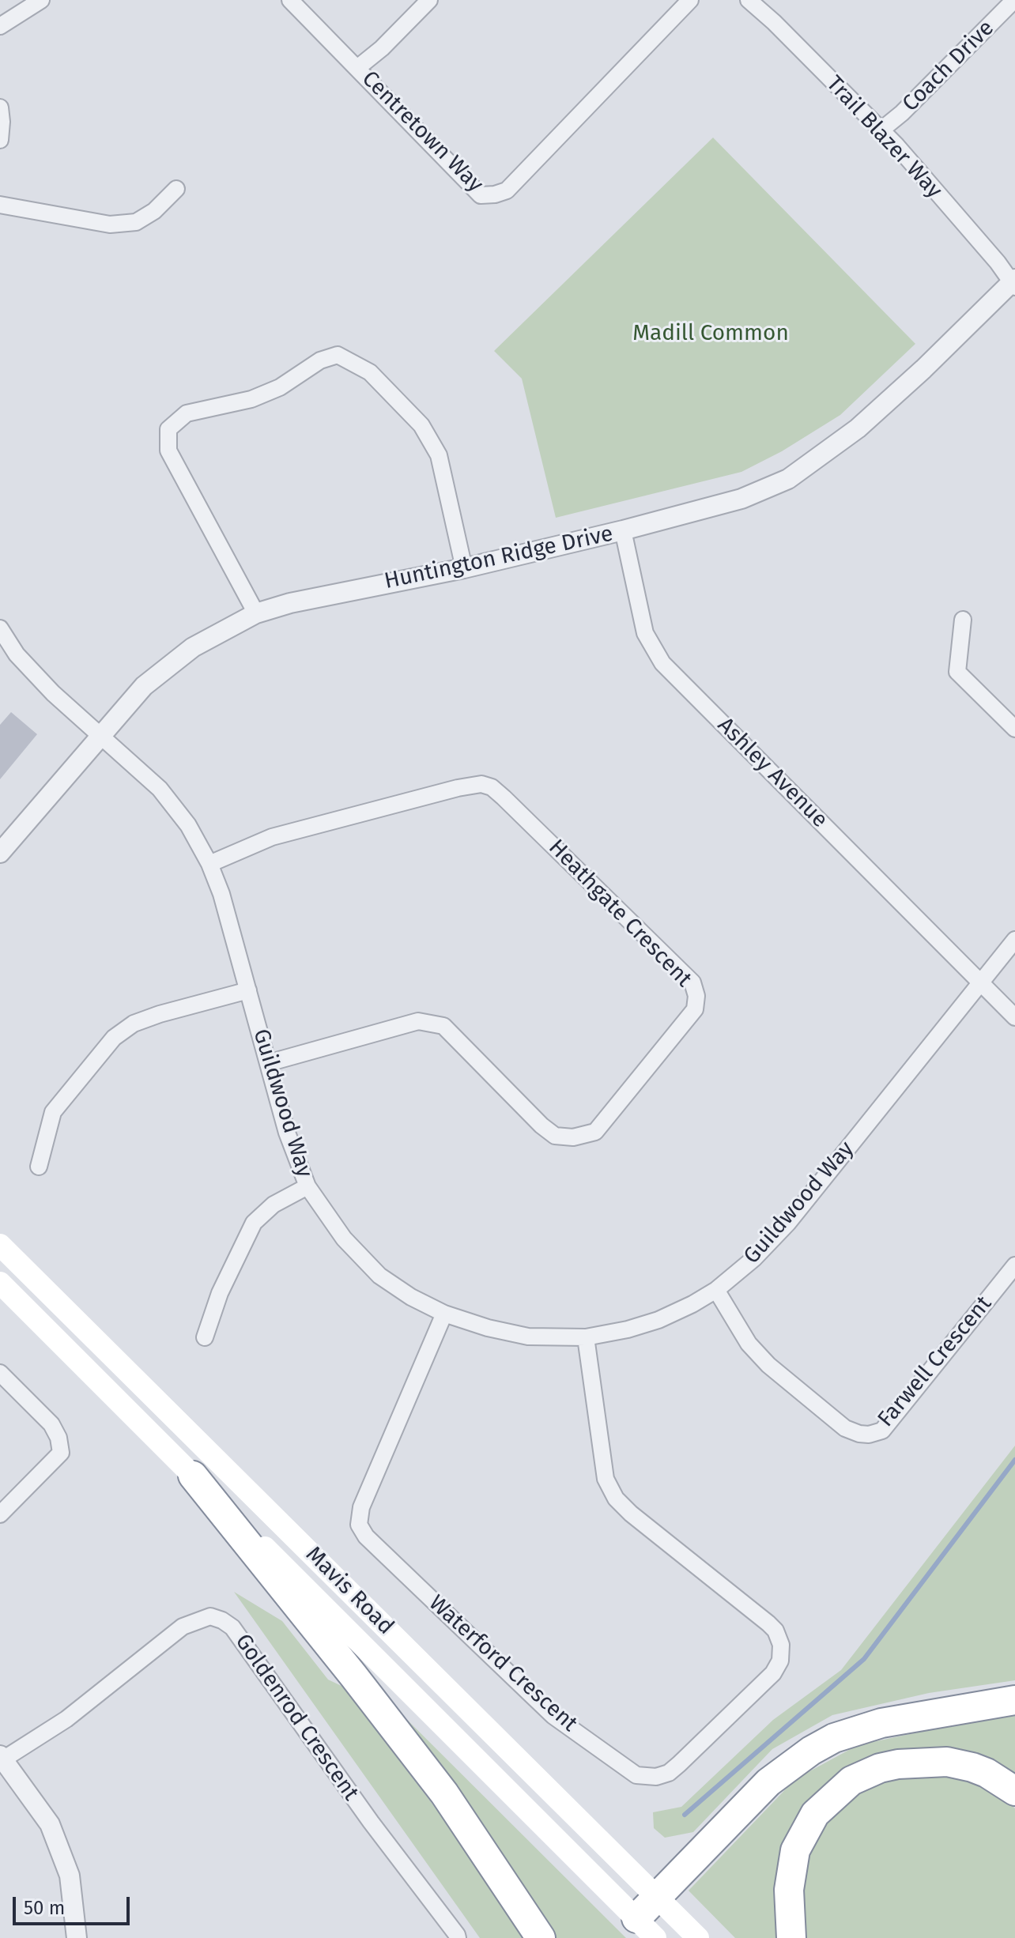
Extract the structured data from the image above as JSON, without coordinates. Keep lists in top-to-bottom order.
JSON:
{
  "streets": {
    "main road": ["Mavis Road"],
    "street": [
      "Coach Drive",
      "Centretown Way",
      "Trail Blazer Way",
      "Huntington Ridge Drive",
      "Ashley Avenue",
      "Heathgate Crescent",
      "Guildwood Way",
      "Farwell Crescent",
      "Waterford Crescent",
      "Goldenrod Crescent"
    ]
  },
  "crossings": [
    ["Coach Drive", "Trail Blazer Way"],
    ["Trail Blazer Way", "Huntington Ridge Drive"],
    ["Huntington Ridge Drive", "Ashley Avenue"],
    ["Huntington Ridge Drive", "Guildwood Way"],
    ["Ashley Avenue", "Guildwood Way"],
    ["Heathgate Crescent", "Guildwood Way"],
    ["Guildwood Way", "Farwell Crescent"],
    ["Guildwood Way", "Waterford Crescent"]
  ],
  "parks": ["Madill Common"],
  "scale_bar": "50 m"
}
